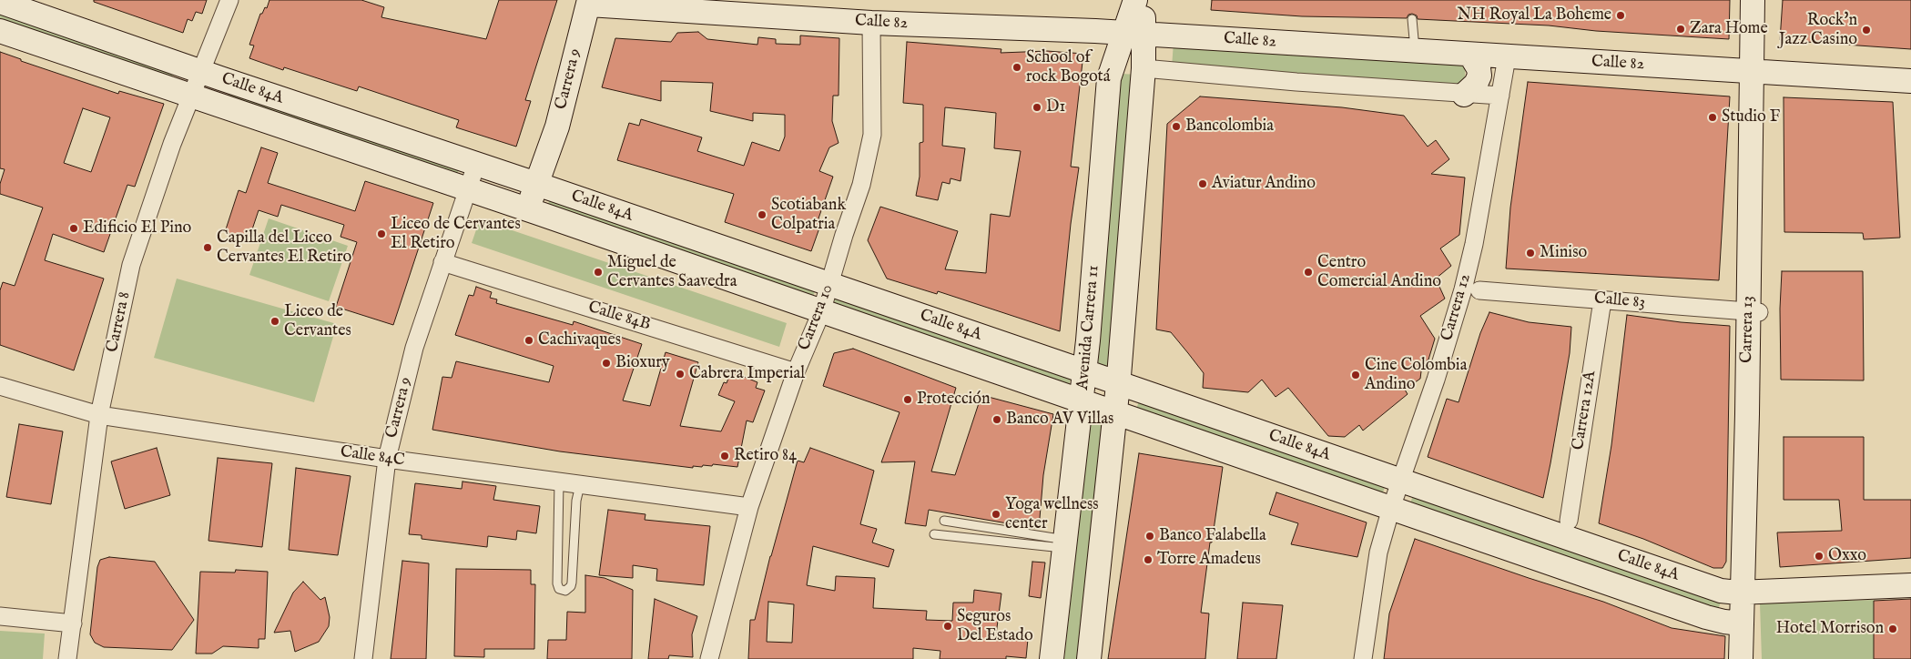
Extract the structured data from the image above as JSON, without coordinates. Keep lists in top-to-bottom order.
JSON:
{
  "streets": {
    "street": [
      "Calle 82",
      "Carrera 9",
      "Calle 84A",
      "Calle 83",
      "Carrera 12",
      "Calle 84B",
      "Carrera 10",
      "Carrera 8",
      "Avenida Carrera 11",
      "Carrera 13",
      "Carrera 12A",
      "Calle 84C"
    ]
  },
  "crossings": [
    ["Calle 82", "Carrera 9"],
    ["Calle 82", "Carrera 12"],
    ["Calle 82", "Carrera 10"],
    ["Calle 82", "Avenida Carrera 11"],
    ["Calle 82", "Carrera 13"],
    ["Carrera 9", "Calle 84A"],
    ["Carrera 9", "Calle 84B"],
    ["Carrera 9", "Calle 84C"],
    ["Calle 84A", "Carrera 12"],
    ["Calle 84A", "Carrera 10"],
    ["Calle 84A", "Carrera 8"],
    ["Calle 84A", "Avenida Carrera 11"],
    ["Calle 84A", "Carrera 13"],
    ["Calle 83", "Carrera 13"],
    ["Calle 83", "Carrera 12A"],
    ["Calle 84B", "Carrera 10"],
    ["Carrera 10", "Calle 84C"],
    ["Carrera 8", "Calle 84C"]
  ],
  "places": [
    "NH Royal La Boheme",
    "Zara Home",
    "Rock'n Jazz Casino",
    "School of rock Bogotá",
    "D1",
    "Studio F",
    "Bancolombia",
    "Aviatur Andino",
    "Scotiabank Colpatria",
    "Edificio El Pino",
    "Liceo de Cervantes El Retiro",
    "Capilla del Liceo Cervantes El Retiro",
    "Miniso",
    "Miguel de Cervantes Saavedra",
    "Centro Comercial Andino",
    "Liceo de Cervantes",
    "Cachivaques",
    "Bioxury",
    "Cabrera Imperial",
    "Cine Colombia Andino",
    "Protección",
    "Banco AV Villas",
    "Retiro 84",
    "Yoga wellness center",
    "Banco Falabella",
    "Oxxo",
    "Torre Amadeus",
    "Seguros Del Estado",
    "Hotel Morrison"
  ]
}
